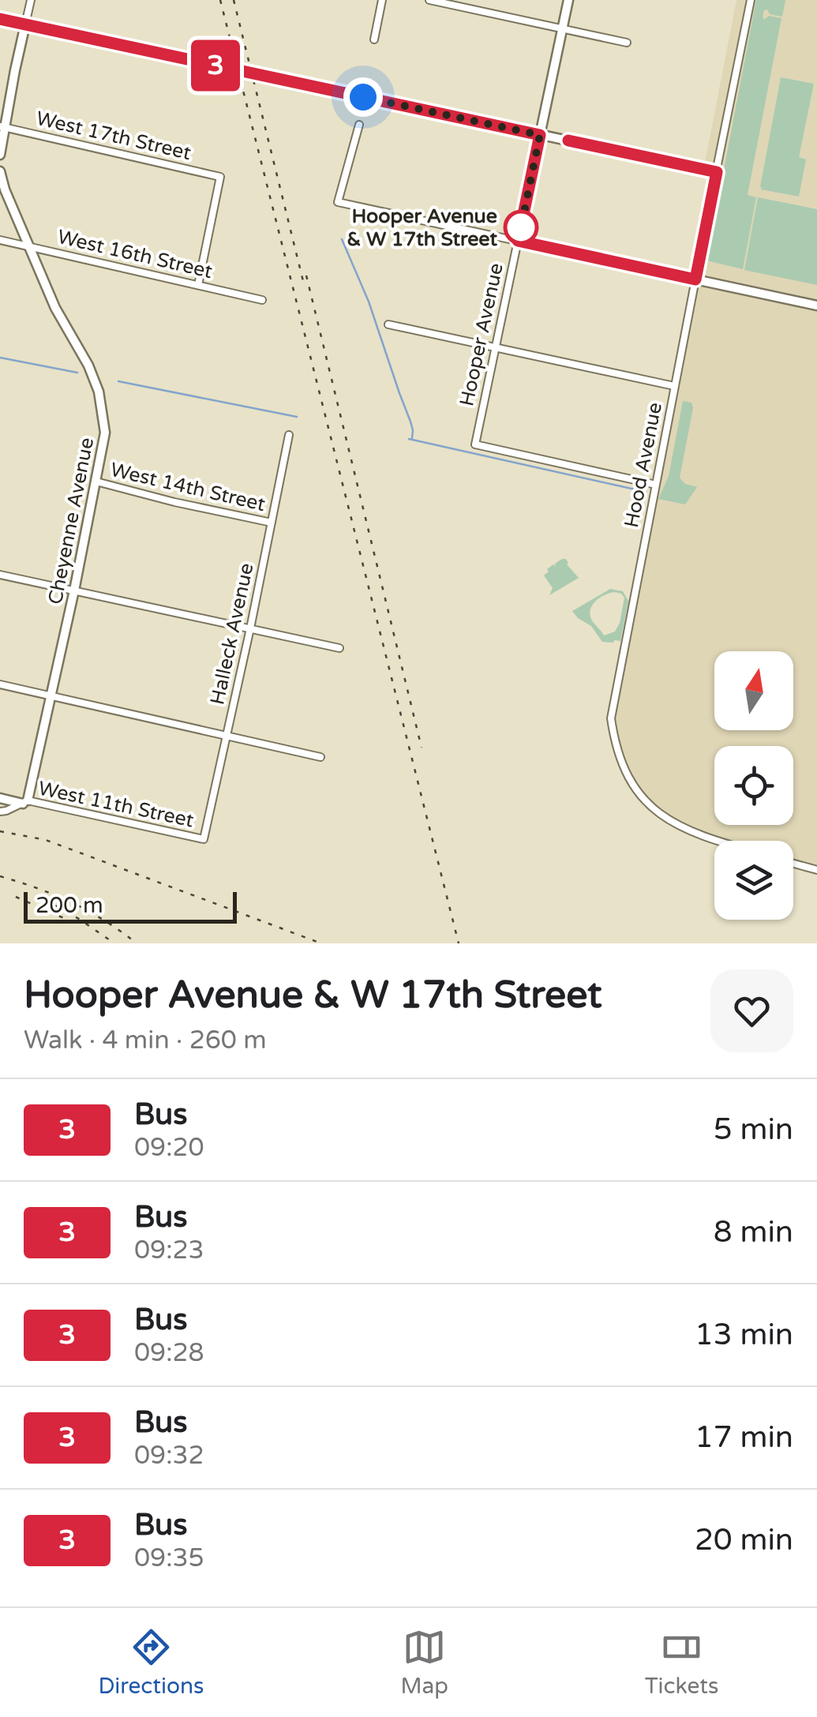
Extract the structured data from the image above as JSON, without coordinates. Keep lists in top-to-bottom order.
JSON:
{
  "streets": {
    "street": [
      "West 17th Street",
      "West 16th Street",
      "Hooper Avenue",
      "Hood Avenue",
      "West 14th Street",
      "Cheyenne Avenue",
      "Halleck Avenue",
      "West 11th Street"
    ]
  },
  "crossings": [
    ["West 17th Street", "West 16th Street"],
    ["West 16th Street", "Cheyenne Avenue"],
    ["Hooper Avenue", "Hood Avenue"],
    ["West 14th Street", "Cheyenne Avenue"],
    ["West 14th Street", "Halleck Avenue"],
    ["Cheyenne Avenue", "West 11th Street"],
    ["Halleck Avenue", "West 11th Street"]
  ],
  "places": ["Hooper Avenue & W 17th Street"],
  "lines": ["bus line 3"],
  "scale_bar": "200 m",
  "north": "top",
  "page": {
    "on_map": "3",
    "scale": "200 m",
    "heading": ["Hooper Avenue & W 17th Street", "Walk · 4 min · 260 m"],
    "list": [
      {
        "mark": "3",
        "name": "Bus",
        "note": "09:20",
        "value": "5 min"
      },
      {
        "mark": "3",
        "name": "Bus",
        "note": "09:23",
        "value": "8 min"
      },
      {
        "mark": "3",
        "name": "Bus",
        "note": "09:28",
        "value": "13 min"
      },
      {
        "mark": "3",
        "name": "Bus",
        "note": "09:32",
        "value": "17 min"
      },
      {
        "mark": "3",
        "name": "Bus",
        "note": "09:35",
        "value": "20 min"
      }
    ],
    "tabs": ["Directions", "Map", "Tickets"]
  }
}
